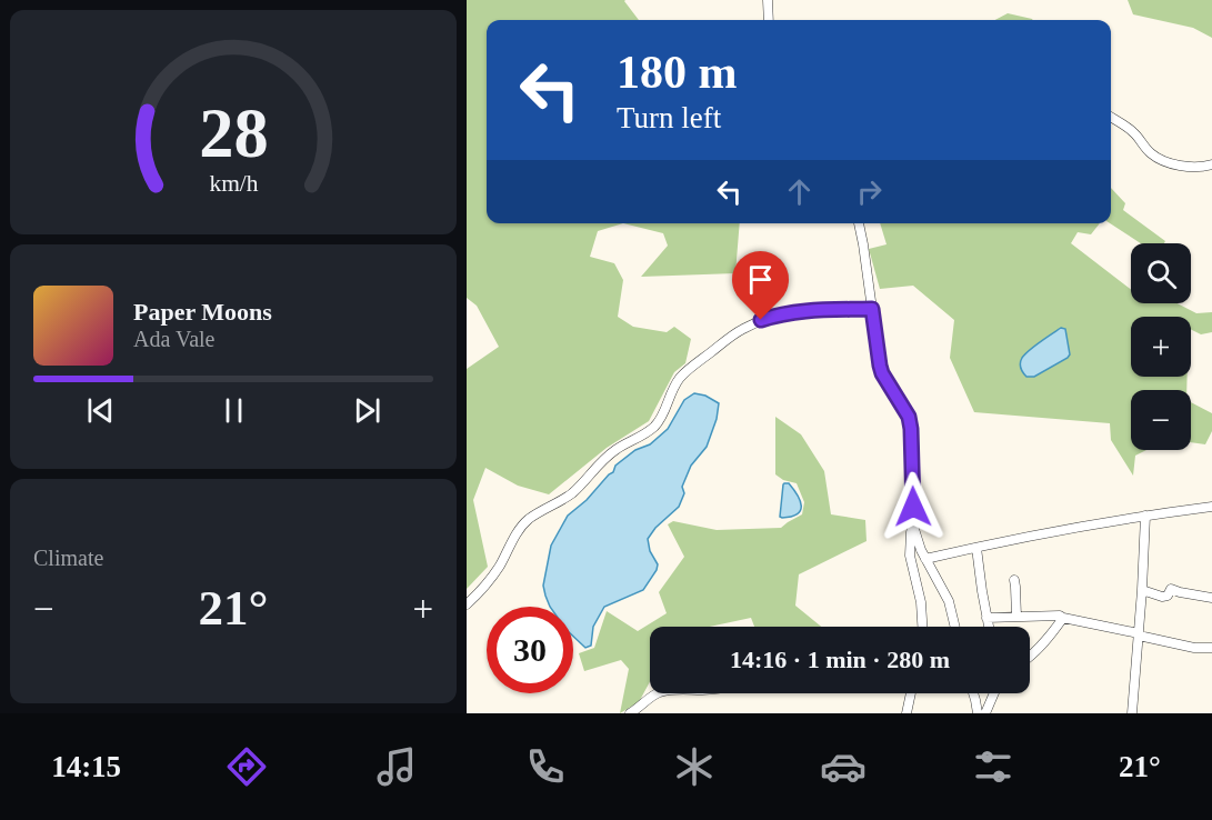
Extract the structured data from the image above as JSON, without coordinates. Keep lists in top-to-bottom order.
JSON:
{
  "page": {
    "turn": ["180 m", "Turn left"],
    "map_buttons": ["+", "−"],
    "song": ["Paper Moons", "Ada Vale"],
    "tile": "Climate",
    "heat": ["−", "21°", "+"],
    "limit": "30",
    "trip": "14:16 · 1 min · 280 m",
    "tabs": ["14:15", "21°"],
    "gauge": ["28", "km/h"]
  }
}
